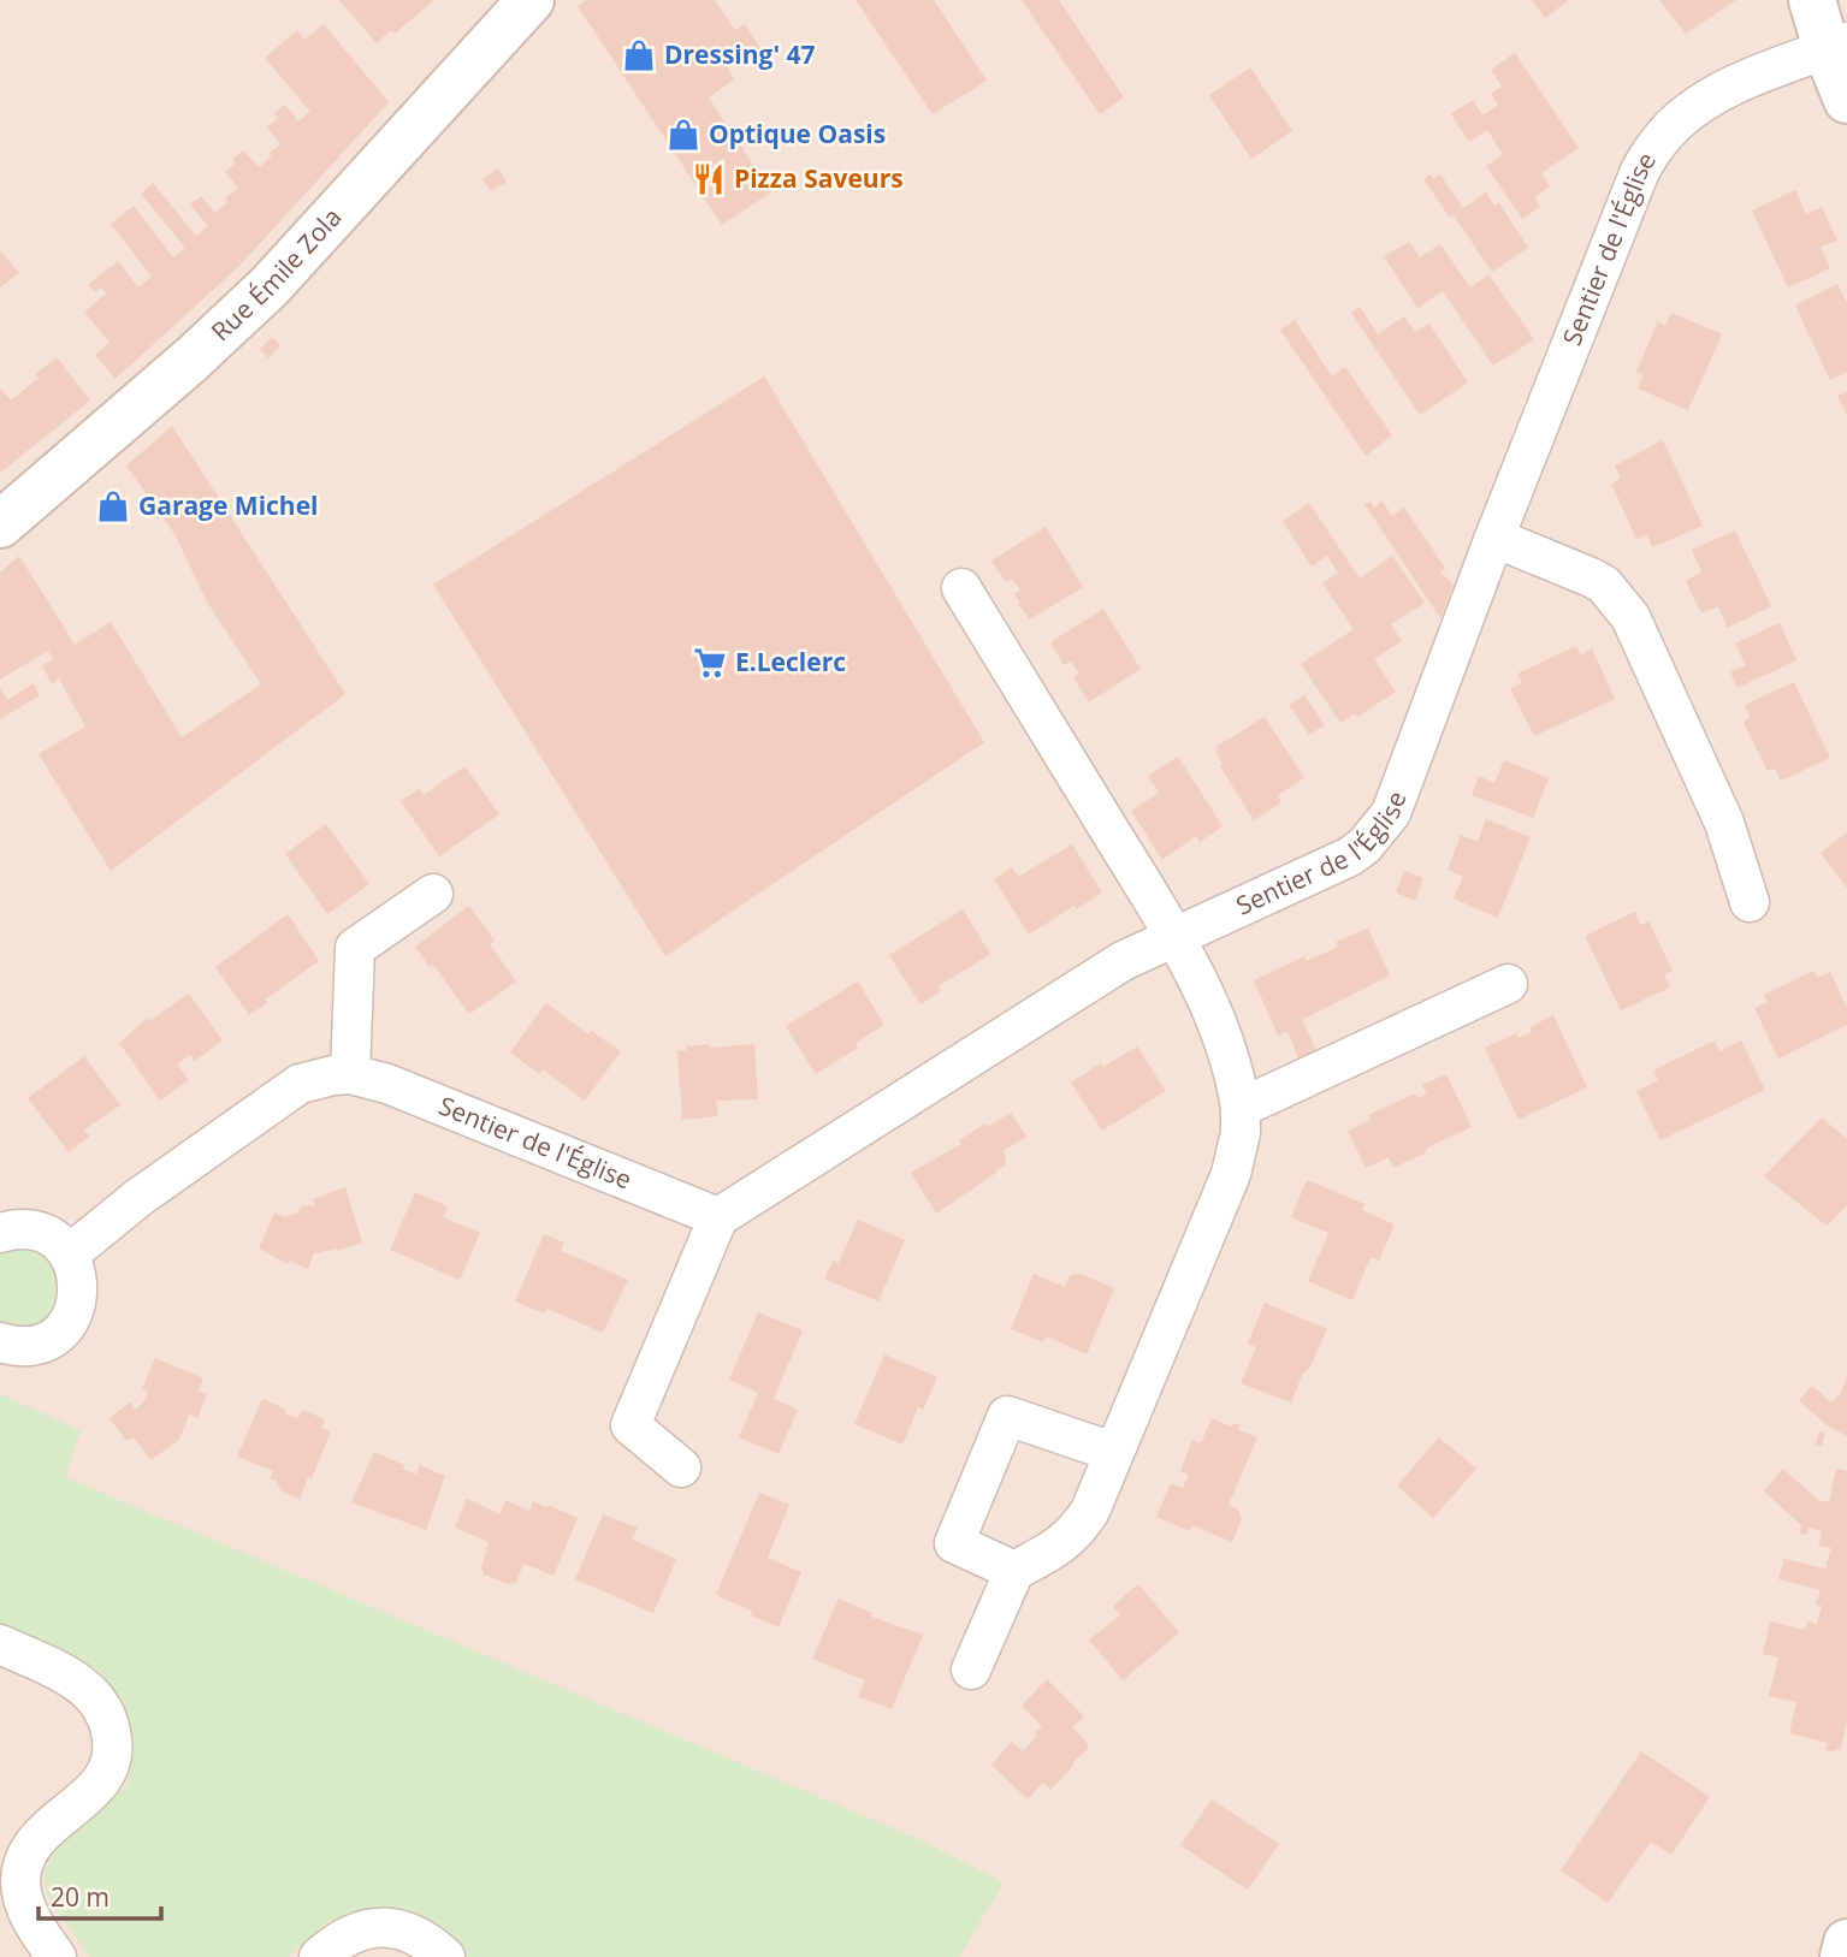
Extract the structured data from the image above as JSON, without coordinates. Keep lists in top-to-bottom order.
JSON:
{
  "streets": {
    "main road": ["Rue Émile Zola"],
    "street": ["Sentier de l'Église"]
  },
  "places": {
    "shop": ["Dressing' 47", "Optique Oasis", "Garage Michel"],
    "restaurant": ["Pizza Saveurs"],
    "supermarket": ["E.Leclerc"]
  },
  "scale_bar": "20 m"
}
